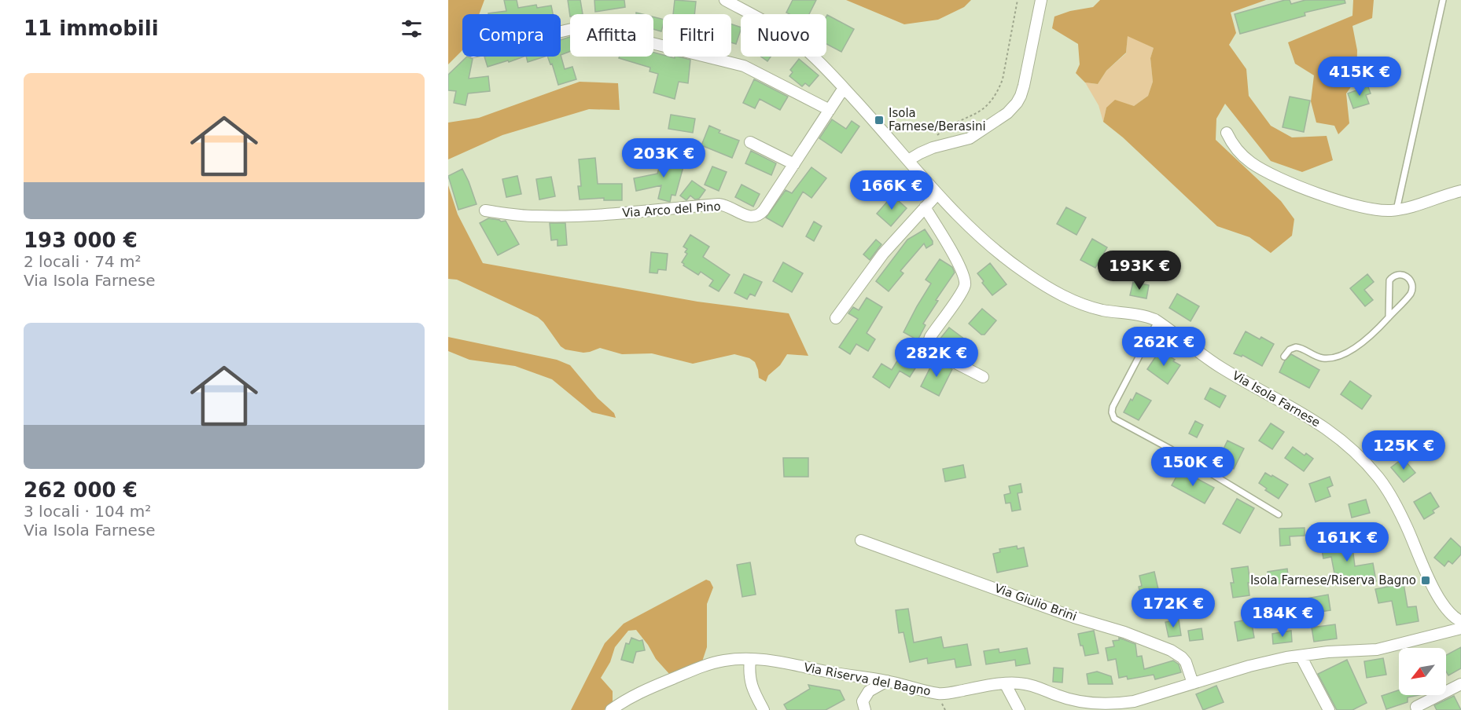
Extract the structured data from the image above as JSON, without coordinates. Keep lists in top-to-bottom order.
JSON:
{
  "streets": {
    "street": [
      "Via Arco del Pino",
      "Via Isola Farnese",
      "Via Giulio Brini",
      "Via Riserva del Bagno"
    ]
  },
  "crossings": [
    ["Via Arco del Pino", "Via Isola Farnese"],
    ["Via Giulio Brini", "Via Riserva del Bagno"]
  ],
  "places": {
    "transit": ["Isola Farnese/Berasini", "Isola Farnese/Riserva Bagno"]
  },
  "north": "bottom left",
  "page": {
    "heading": "11 immobili",
    "chip": [
      "Compra",
      "Affitta",
      "Filtri",
      "Nuovo"
    ],
    "list": [
      {
        "name": "193 000 €",
        "note": "2 locali · 74 m² · Via Isola Farnese"
      },
      {
        "name": "262 000 €",
        "note": "3 locali · 104 m² · Via Isola Farnese"
      }
    ],
    "price": [
      "415K €",
      "203K €",
      "166K €",
      "193K €",
      "262K €",
      "282K €",
      "125K €",
      "150K €",
      "161K €",
      "172K €",
      "184K €"
    ]
  }
}
